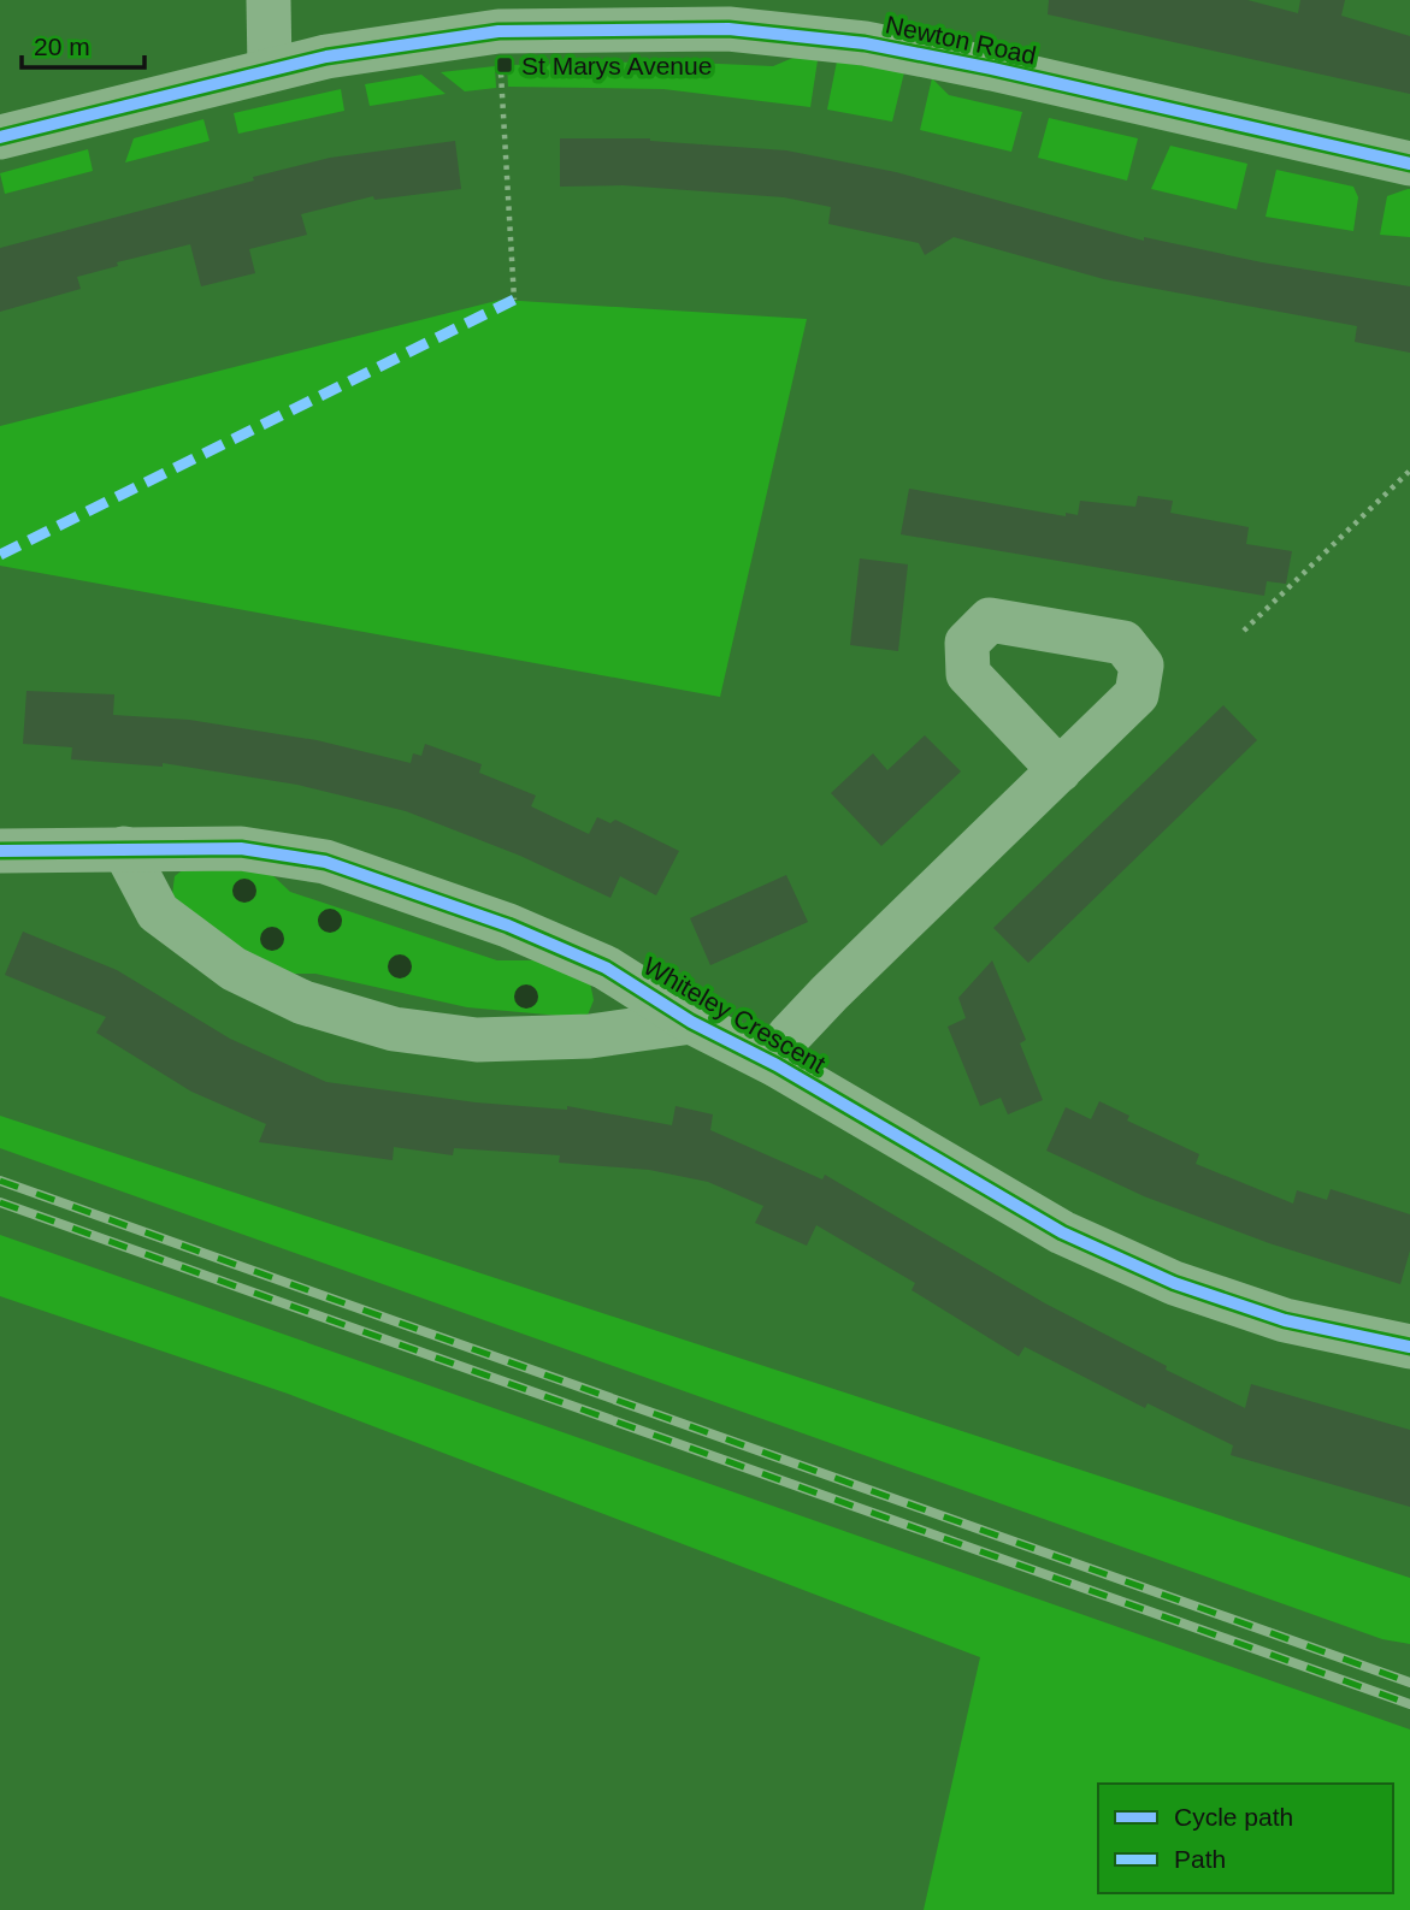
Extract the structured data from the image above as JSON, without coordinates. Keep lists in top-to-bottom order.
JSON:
{
  "streets": {
    "street": ["Newton Road", "Whiteley Crescent"]
  },
  "places": {
    "transit": ["St Marys Avenue"]
  },
  "legend": ["Cycle path", "Path"],
  "scale_bar": "20 m"
}
